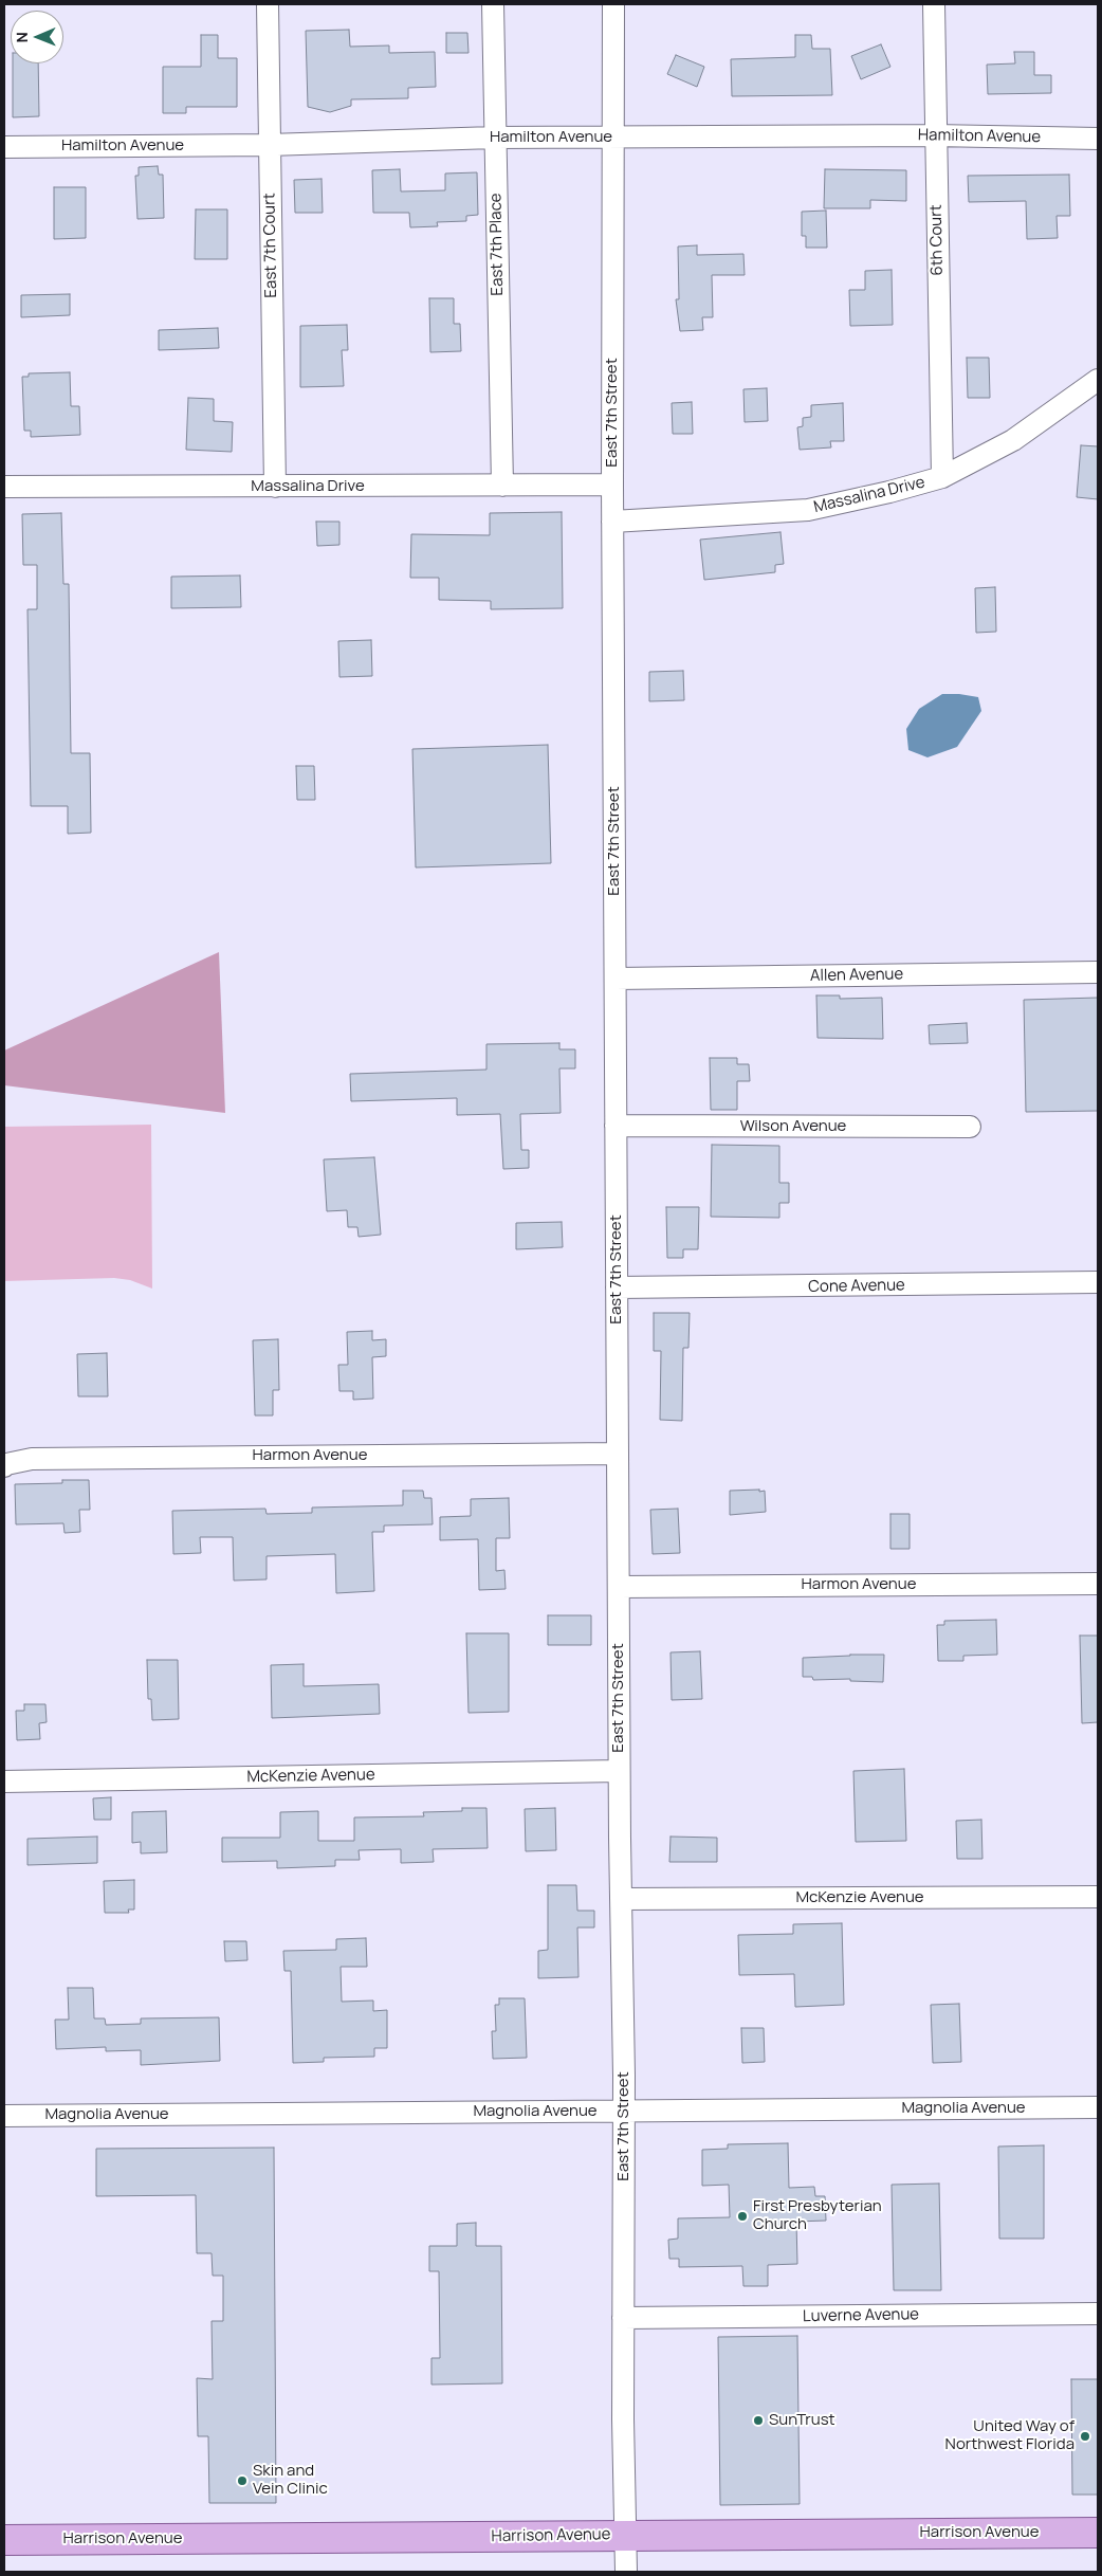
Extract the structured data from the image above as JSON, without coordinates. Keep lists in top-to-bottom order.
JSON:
{
  "streets": {
    "main road": ["Harrison Avenue"],
    "street": [
      "Hamilton Avenue",
      "6th Court",
      "East 7th Place",
      "East 7th Court",
      "East 7th Street",
      "Massalina Drive",
      "Allen Avenue",
      "Wilson Avenue",
      "Cone Avenue",
      "Harmon Avenue",
      "McKenzie Avenue",
      "Magnolia Avenue",
      "Luverne Avenue"
    ]
  },
  "crossings": [
    ["Hamilton Avenue", "6th Court"],
    ["Hamilton Avenue", "East 7th Place"],
    ["Hamilton Avenue", "East 7th Court"],
    ["Hamilton Avenue", "East 7th Street"],
    ["6th Court", "Massalina Drive"],
    ["East 7th Place", "Massalina Drive"],
    ["East 7th Court", "Massalina Drive"],
    ["East 7th Street", "Massalina Drive"],
    ["East 7th Street", "Allen Avenue"],
    ["East 7th Street", "Wilson Avenue"],
    ["East 7th Street", "Cone Avenue"],
    ["East 7th Street", "Harmon Avenue"],
    ["East 7th Street", "McKenzie Avenue"],
    ["East 7th Street", "Magnolia Avenue"],
    ["East 7th Street", "Luverne Avenue"],
    ["East 7th Street", "Harrison Avenue"]
  ],
  "places": [
    "First Presbyterian Church",
    "SunTrust",
    "United Way of Northwest Florida",
    "Skin and Vein Clinic"
  ],
  "north": "left"
}
